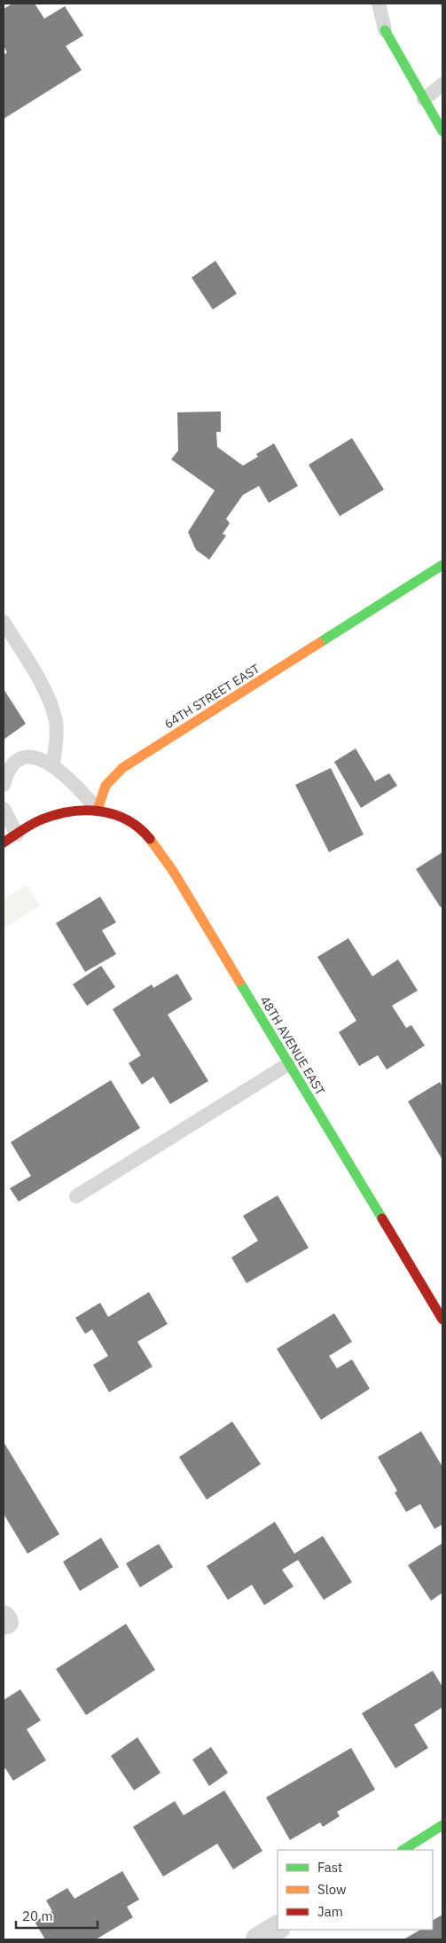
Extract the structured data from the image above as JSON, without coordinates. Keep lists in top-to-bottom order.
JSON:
{
  "streets": {
    "street": ["64TH STREET EAST", "48TH AVENUE EAST"]
  },
  "crossings": [
    ["64TH STREET EAST", "48TH AVENUE EAST"]
  ],
  "legend": ["Fast", "Slow", "Jam"],
  "scale_bar": "20 m"
}
